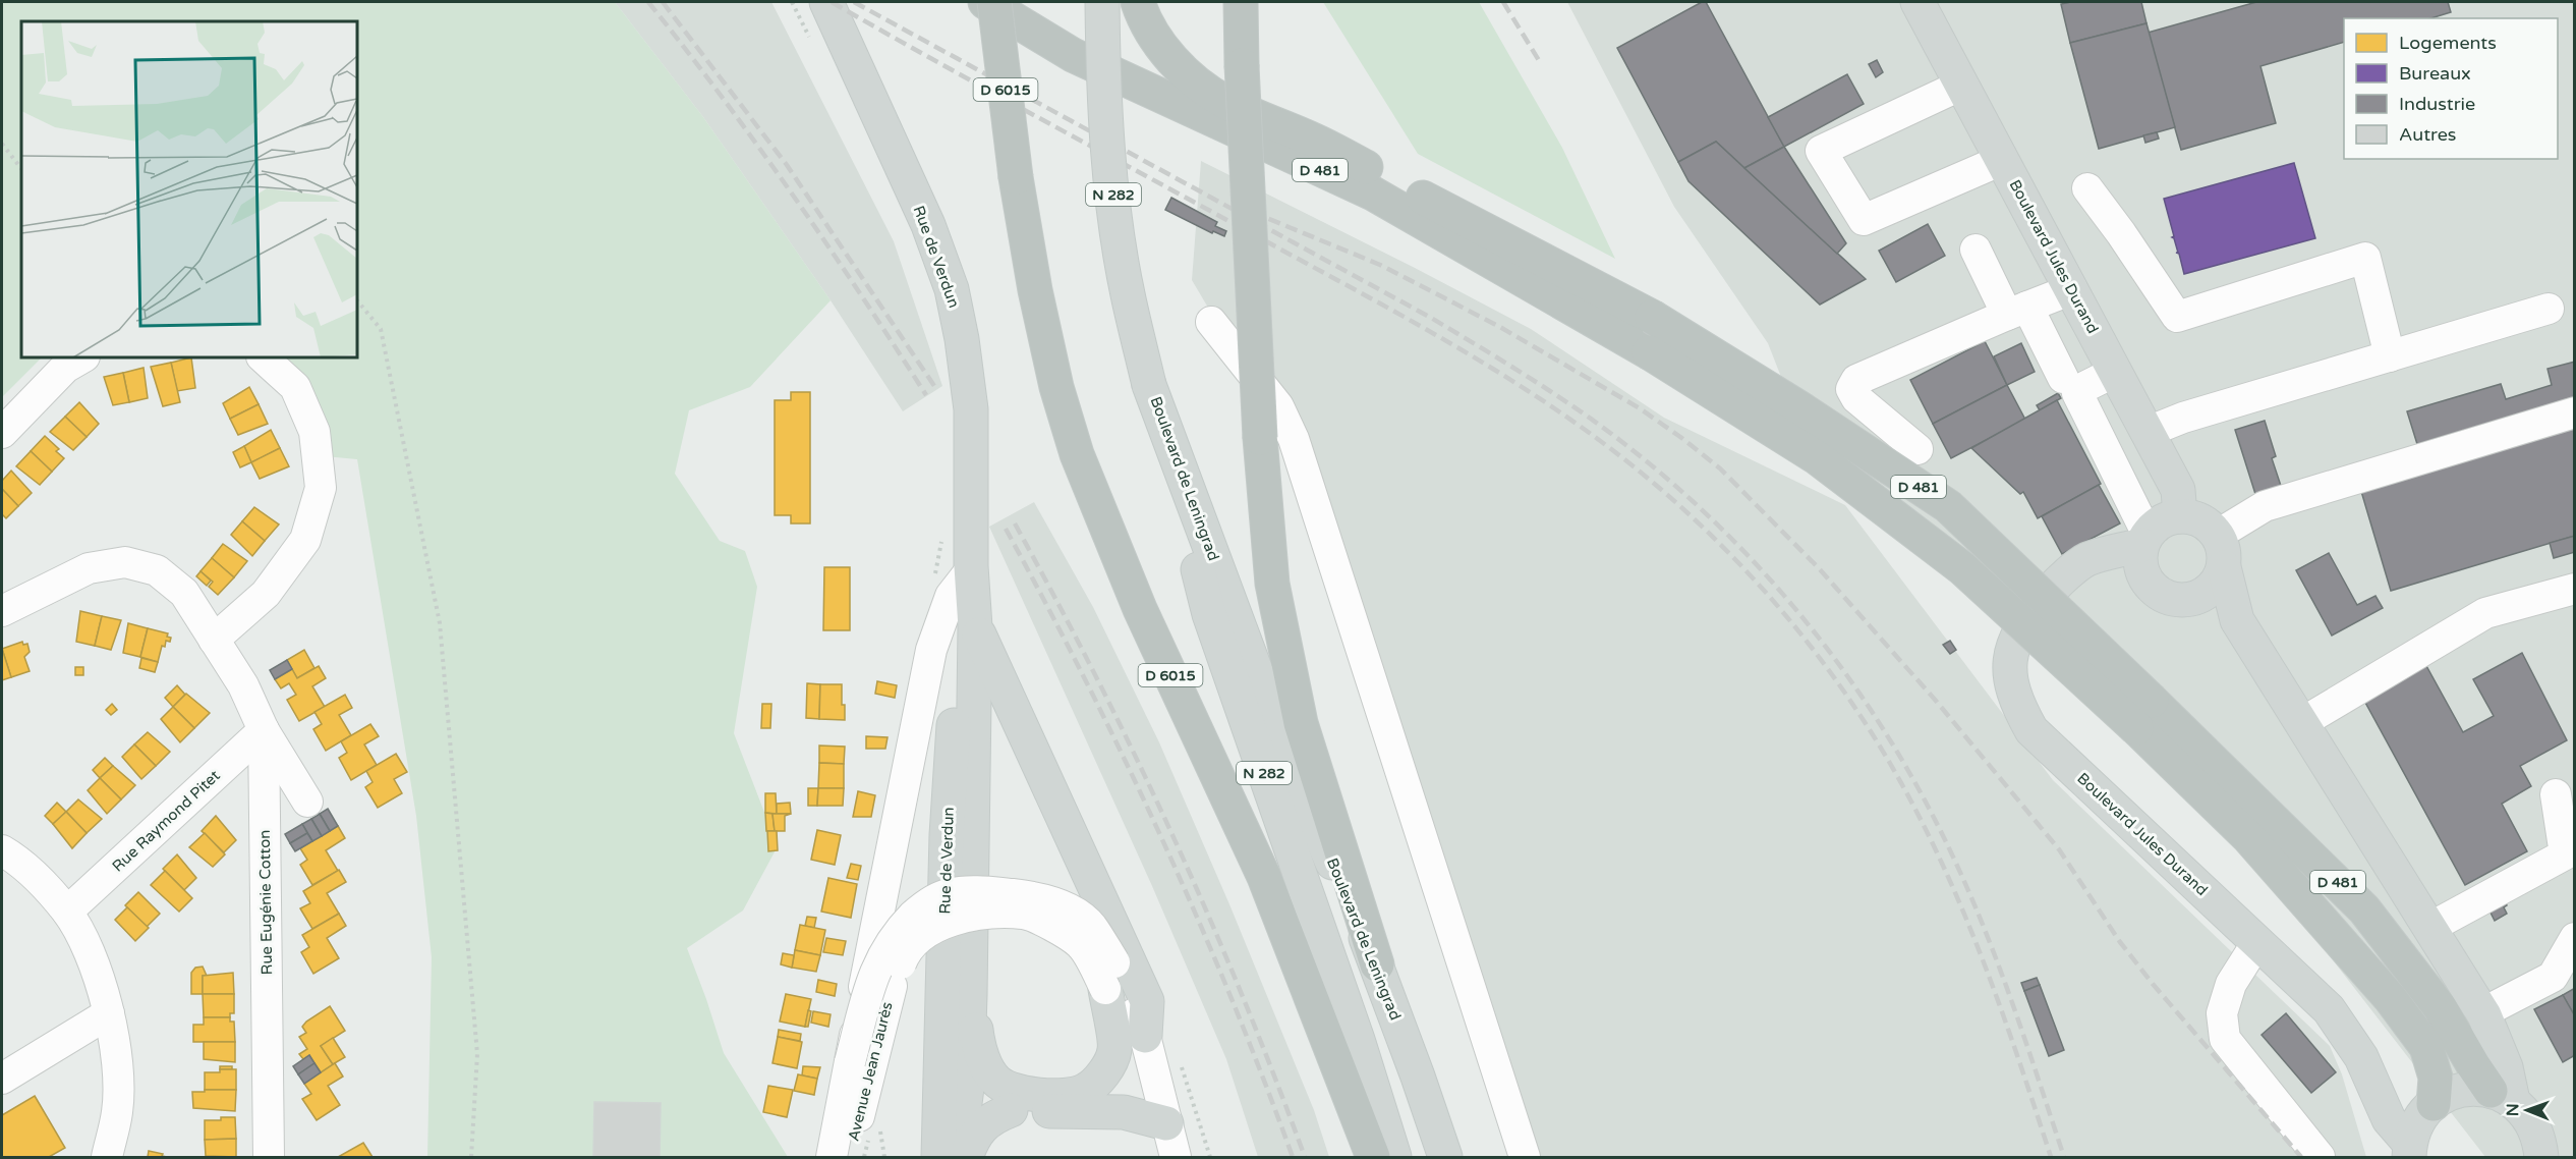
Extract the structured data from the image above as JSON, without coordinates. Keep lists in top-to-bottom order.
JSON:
{
  "streets": {
    "highway": ["D 6015", "D 481"],
    "main road": [
      "N 282",
      "Rue de Verdun",
      "Boulevard Jules Durand",
      "Boulevard de Leningrad"
    ],
    "street": ["Rue Raymond Pitet", "Rue Eugénie Cotton", "Avenue Jean Jaurès"]
  },
  "crossings": [
    ["N 282", "Boulevard de Leningrad"],
    ["Rue Raymond Pitet", "Rue Eugénie Cotton"]
  ],
  "legend": [
    "Logements",
    "Bureaux",
    "Industrie",
    "Autres"
  ],
  "north": "left"
}
